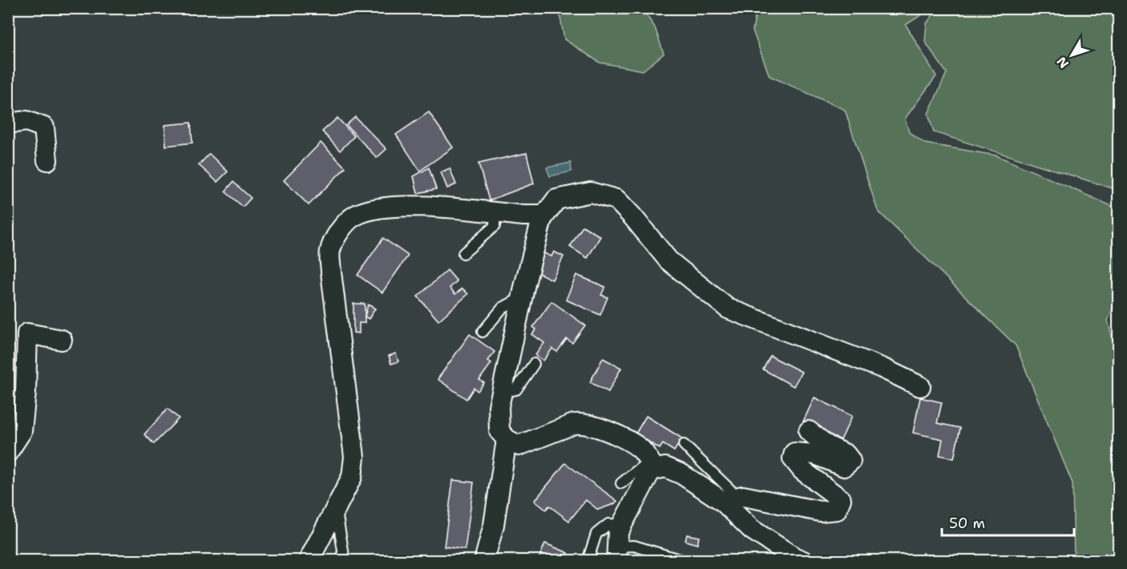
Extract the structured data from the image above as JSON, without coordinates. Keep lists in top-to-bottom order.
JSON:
{
  "scale_bar": "50 m",
  "north": "bottom left"
}
